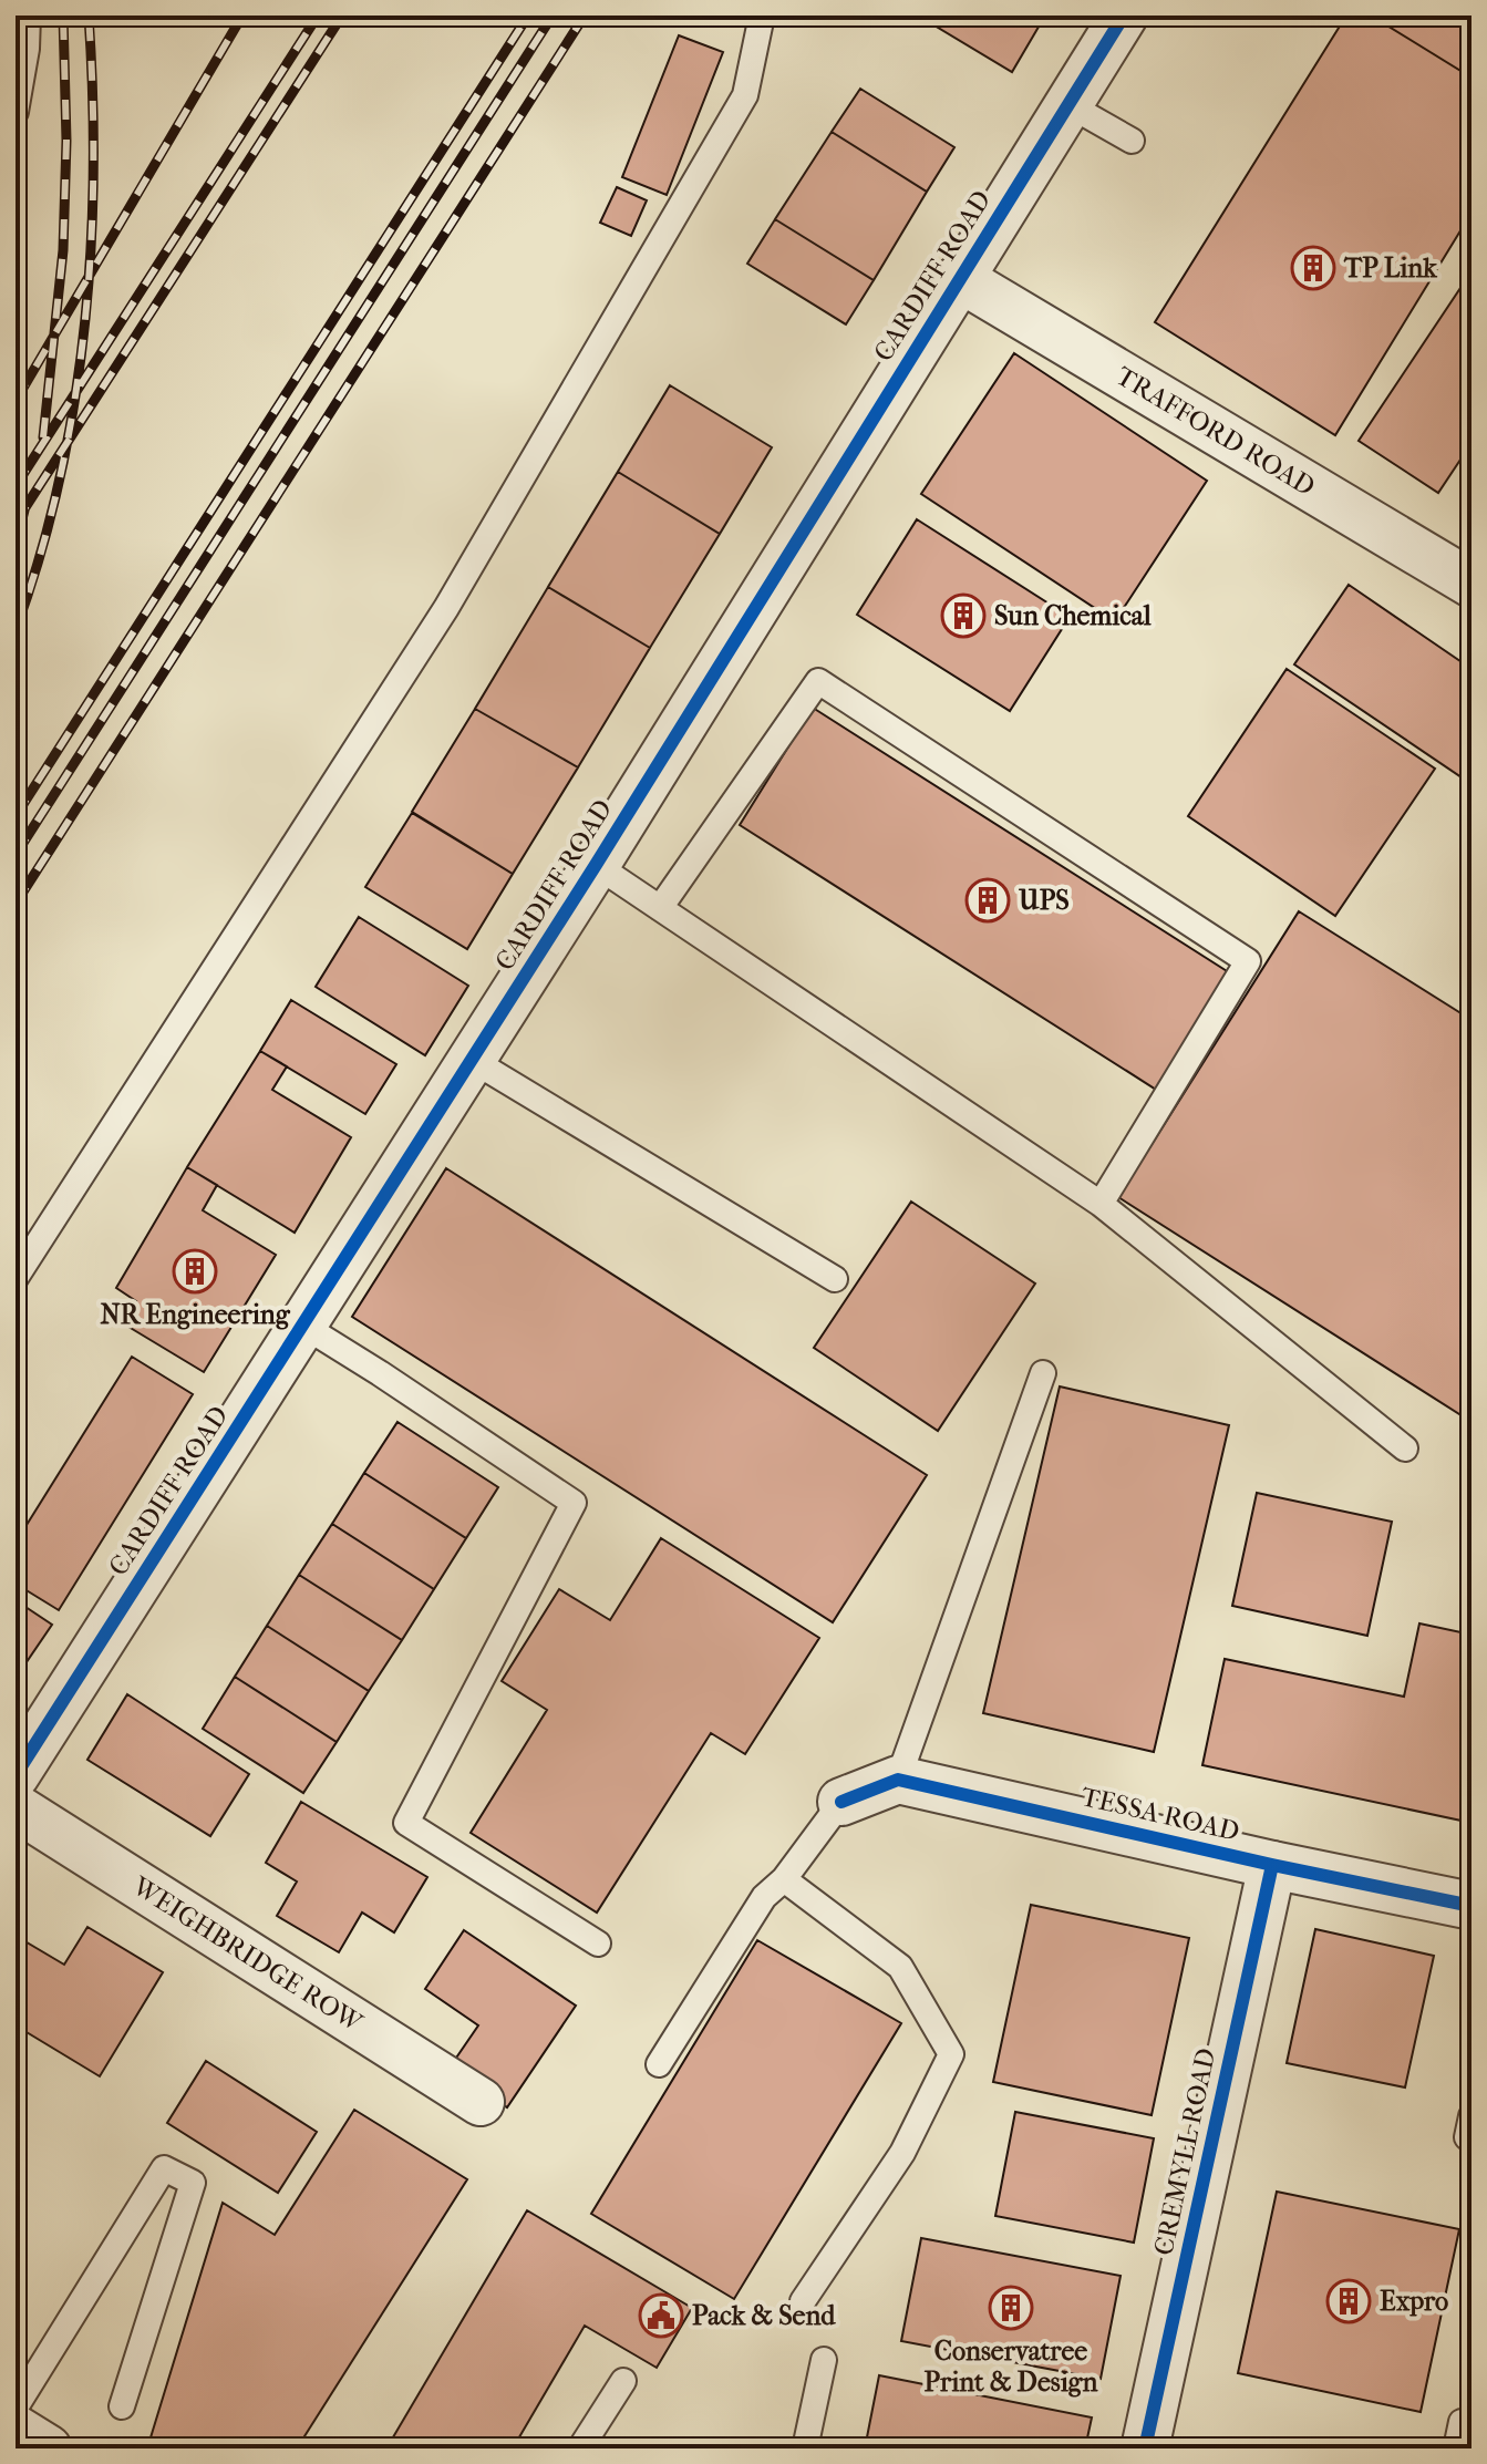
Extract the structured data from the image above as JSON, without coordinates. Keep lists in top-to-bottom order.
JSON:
{
  "streets": {
    "street": [
      "CARDIFF ROAD",
      "TRAFFORD ROAD",
      "TESSA ROAD",
      "WEIGHBRIDGE ROW",
      "CREMYLL ROAD"
    ]
  },
  "crossings": [
    ["CARDIFF ROAD", "TRAFFORD ROAD"],
    ["TESSA ROAD", "CREMYLL ROAD"]
  ],
  "places": {
    "building": [
      "TP Link",
      "Sun Chemical",
      "UPS",
      "NR Engineering",
      "Expro",
      "Conservatree Print & Design"
    ],
    "public building": ["Pack & Send"]
  }
}
